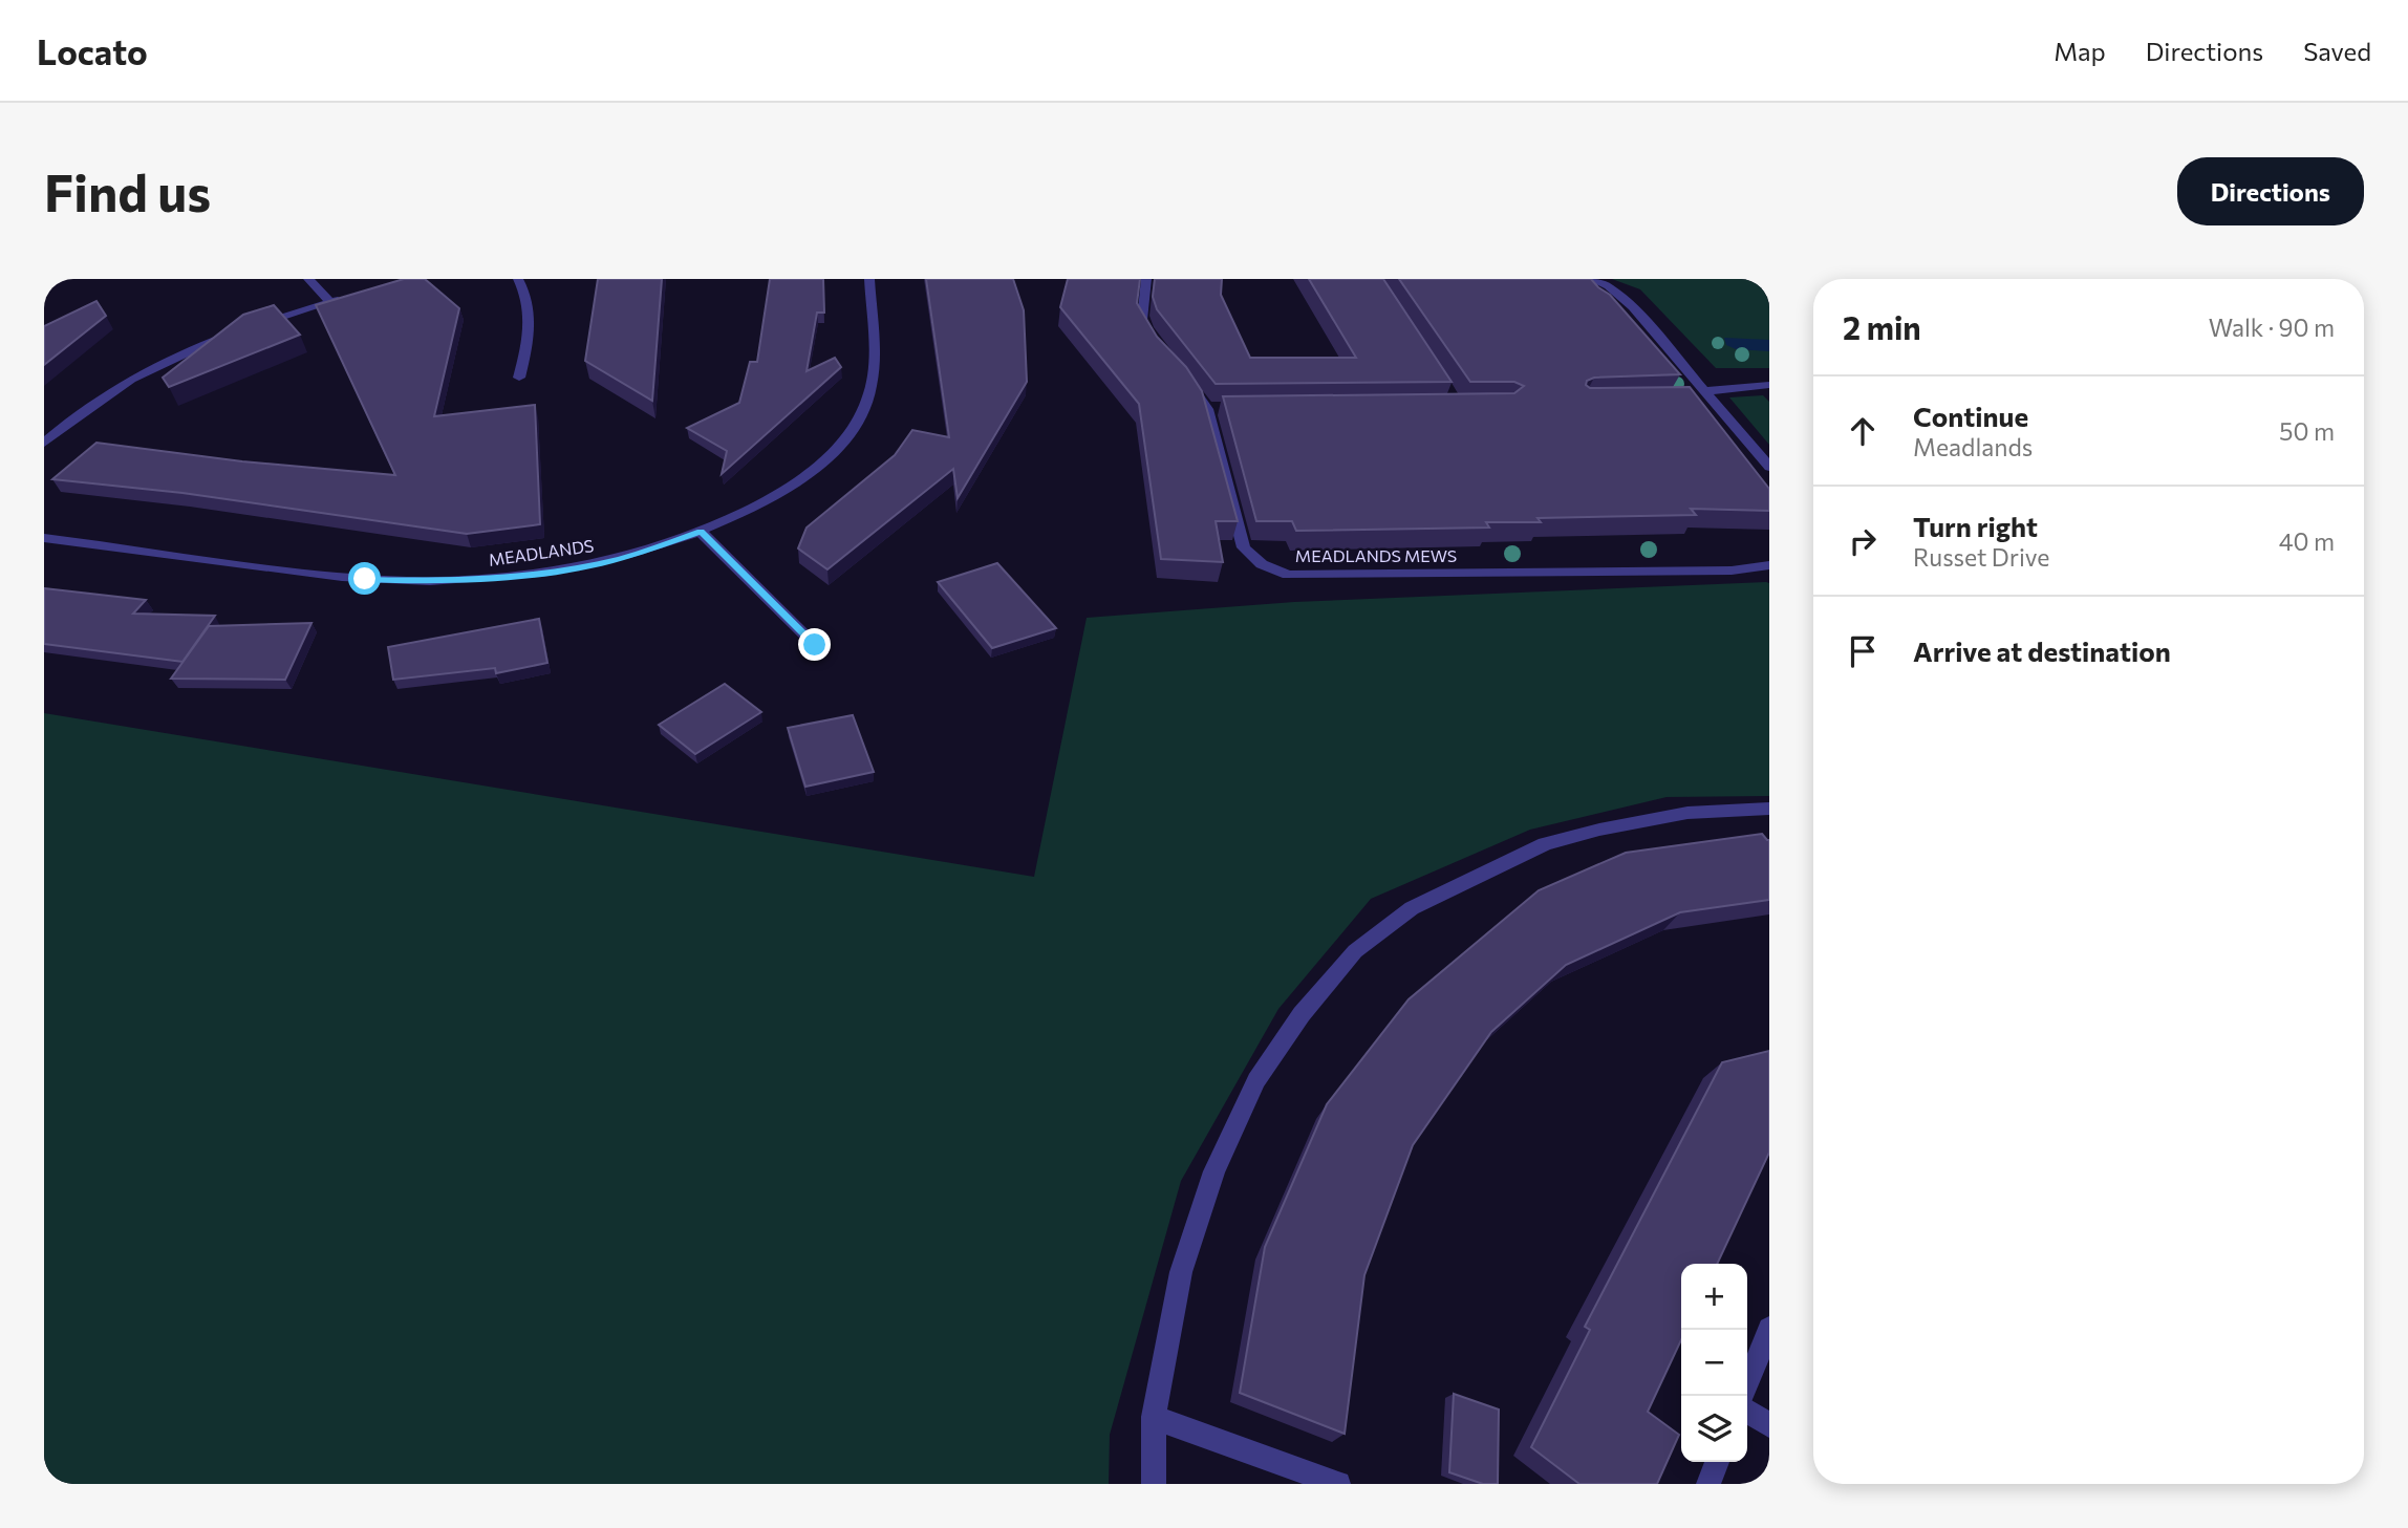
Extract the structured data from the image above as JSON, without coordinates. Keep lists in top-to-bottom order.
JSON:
{
  "streets": {
    "street": ["MEADLANDS", "MEADLANDS MEWS"]
  },
  "page": {
    "header": "Locato",
    "nav": ["Map", "Directions", "Saved"],
    "buttons": "Directions",
    "title": "Find us",
    "heading": ["2 min", "Walk · 90 m"],
    "list": [
      ["Continue", "Meadlands", "50 m"],
      ["Turn right", "Russet Drive", "40 m"],
      "Arrive at destination"
    ],
    "map_buttons": ["+", "−"]
  }
}
